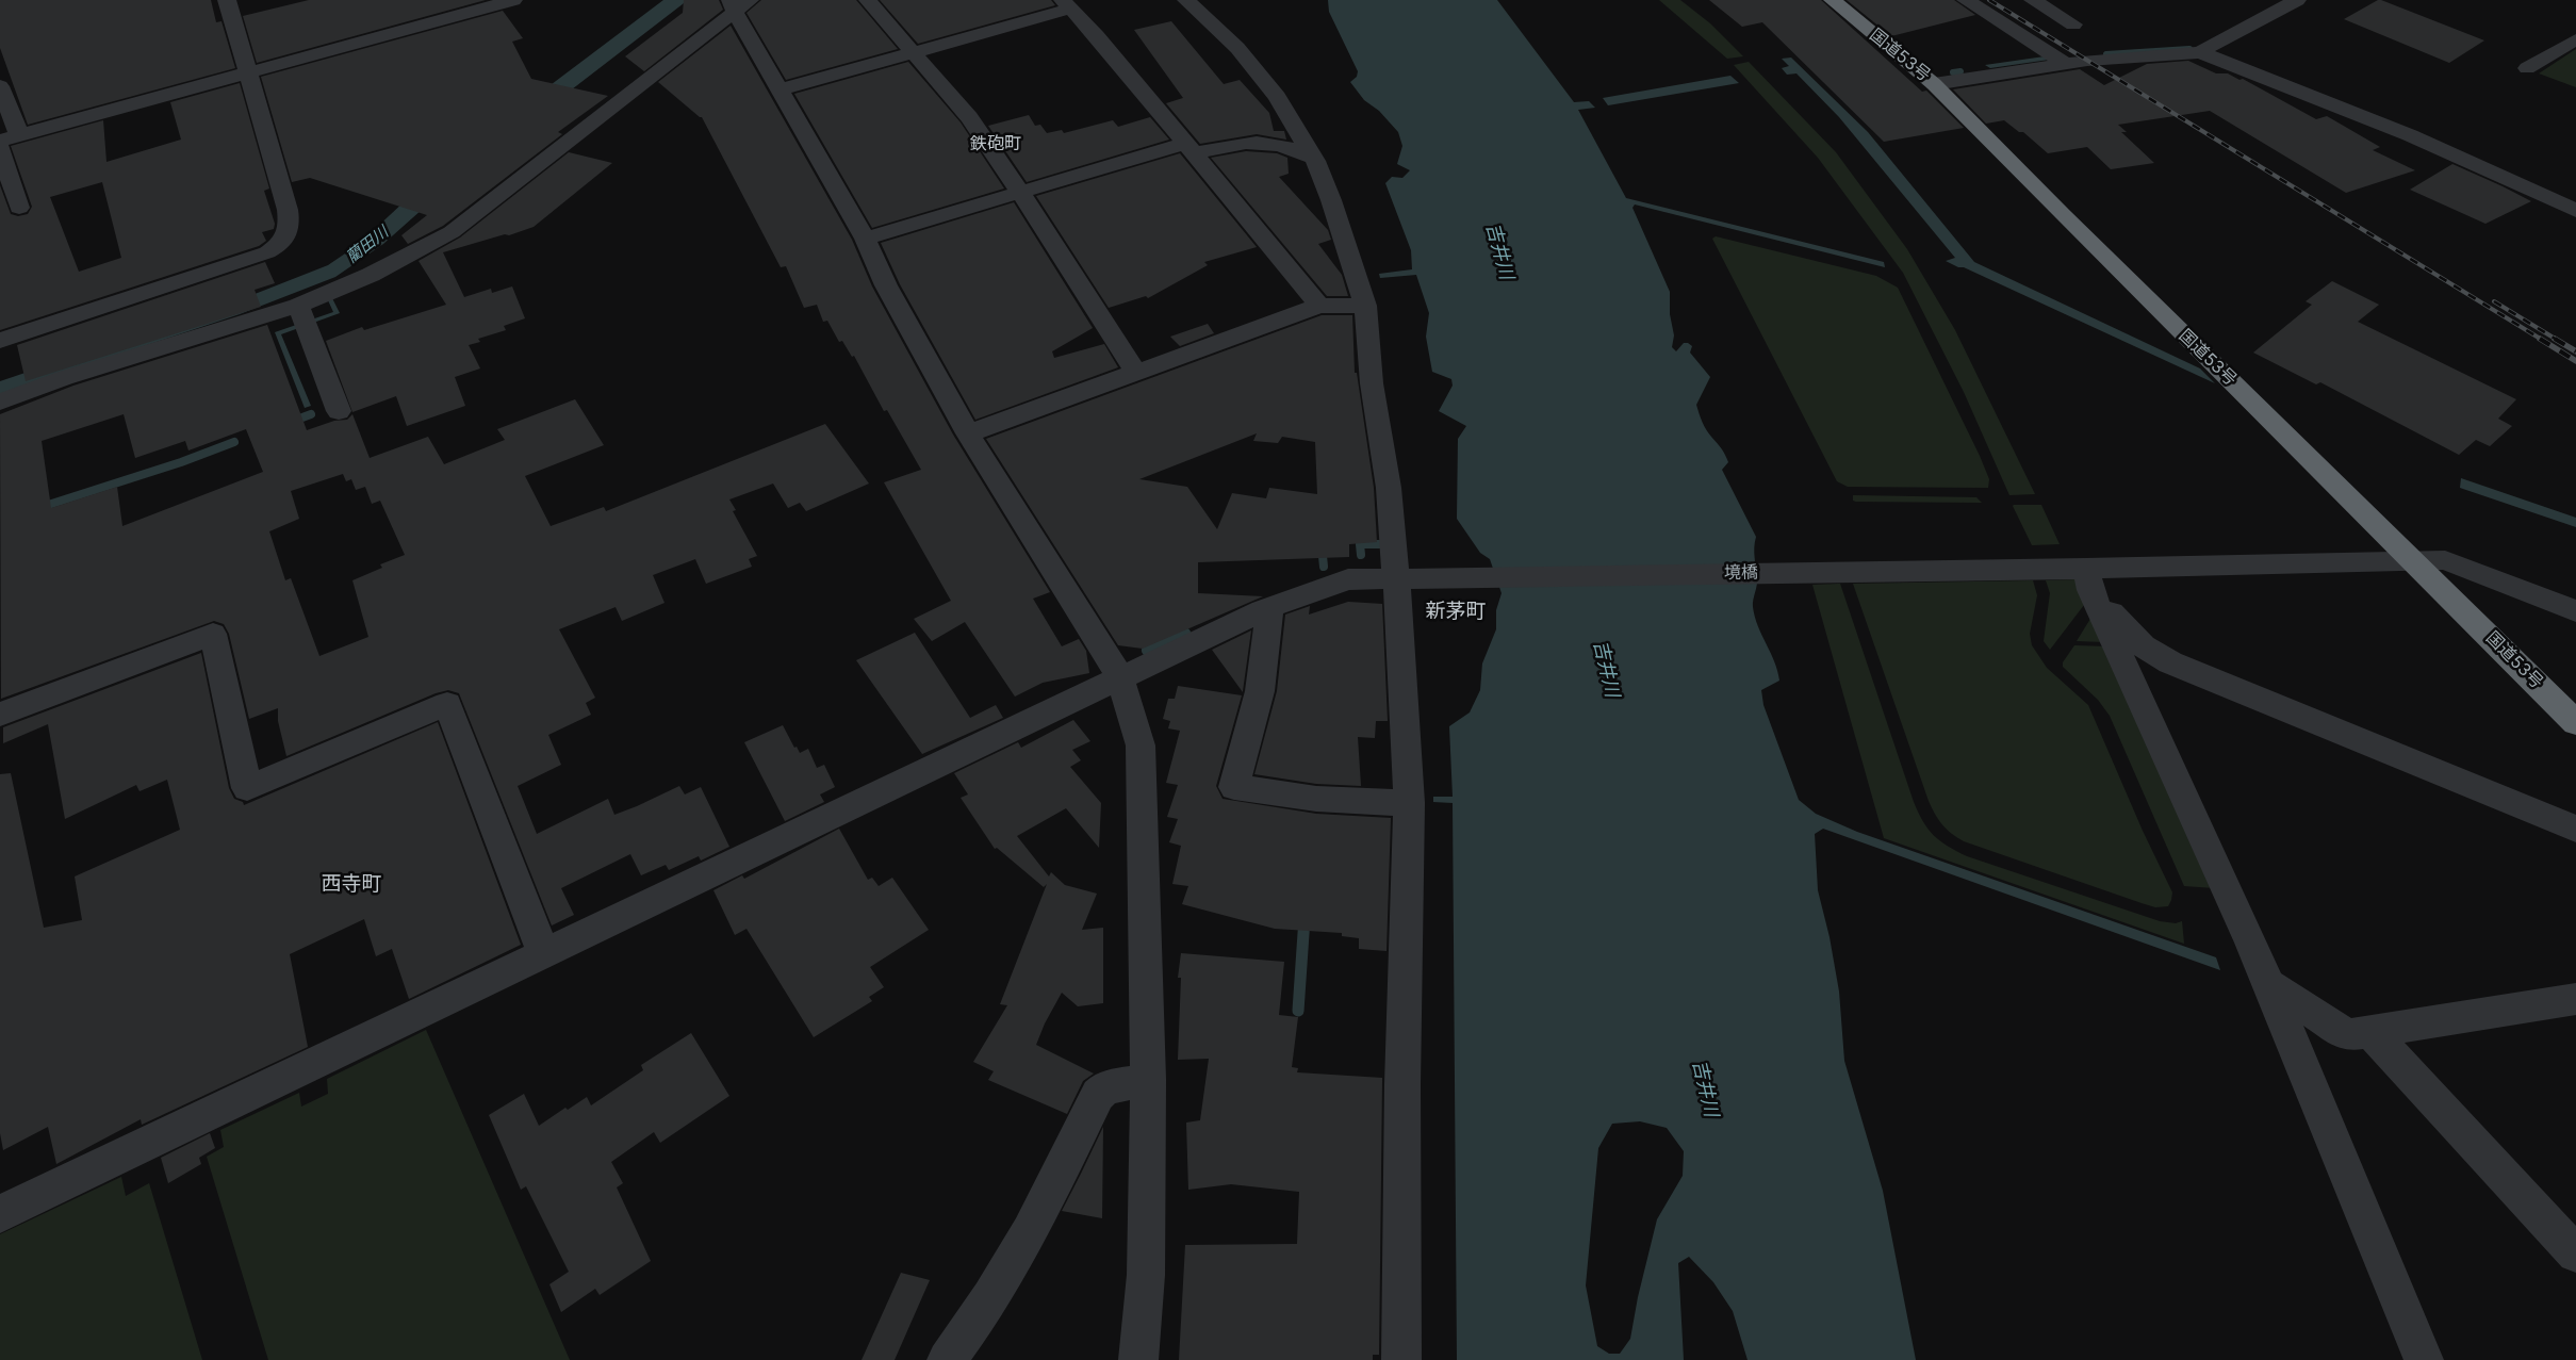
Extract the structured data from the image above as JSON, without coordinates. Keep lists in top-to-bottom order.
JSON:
{
  "streets": {
    "highway": ["国道53号"],
    "street": ["境橋"]
  },
  "crossings": [
    ["国道53号", "境橋"]
  ],
  "districts": ["鉄砲町", "新茅町", "西寺町"],
  "water": ["藺田川", "吉井川"]
}
